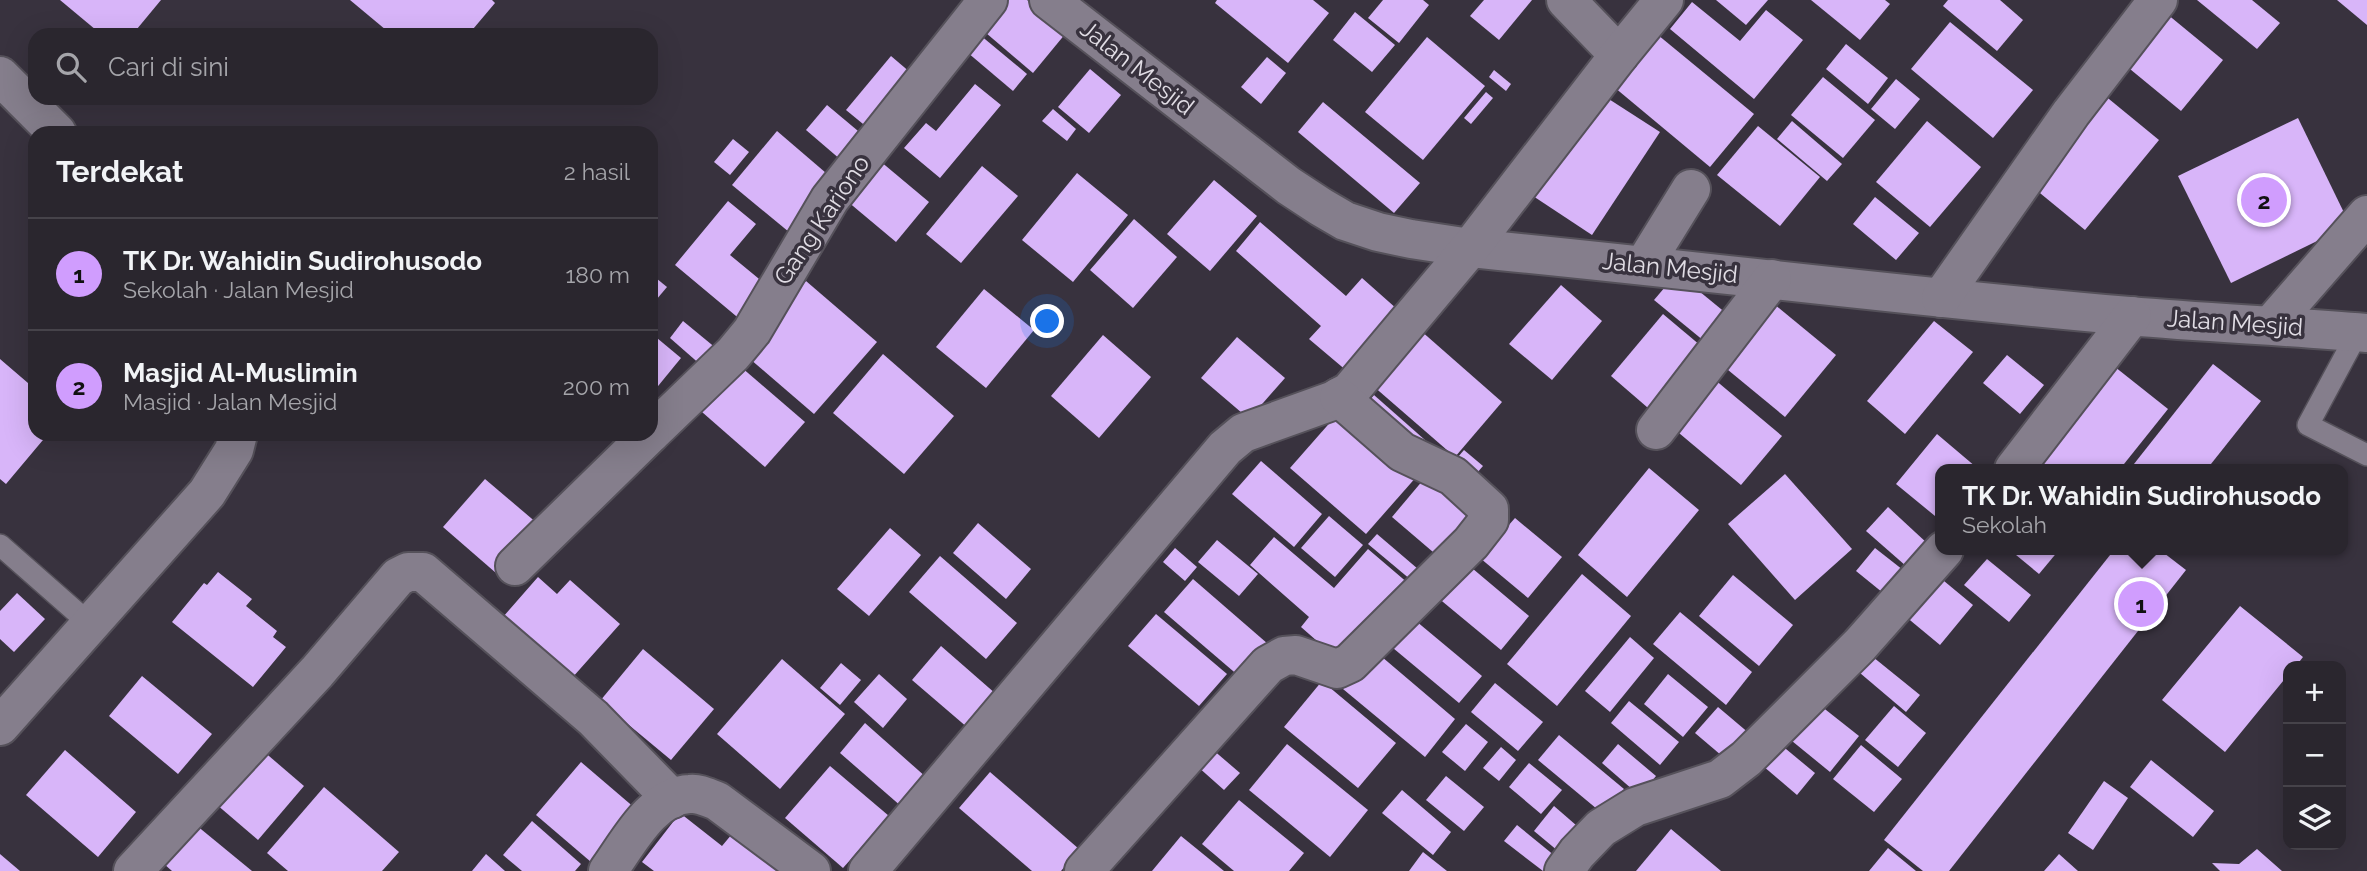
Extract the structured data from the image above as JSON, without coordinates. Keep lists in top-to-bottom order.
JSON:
{
  "streets": {
    "street": ["Jalan Mesjid", "Gang Kariono"]
  },
  "page": {
    "search": "Cari di sini",
    "heading": ["Terdekat", "2 hasil"],
    "pins": ["2", "1"],
    "list": [
      {
        "mark": "1",
        "name": "TK Dr. Wahidin Sudirohusodo",
        "note": "Sekolah · Jalan Mesjid",
        "value": "180 m"
      },
      {
        "mark": "2",
        "name": "Masjid Al-Muslimin",
        "note": "Masjid · Jalan Mesjid",
        "value": "200 m"
      }
    ],
    "popup": ["TK Dr. Wahidin Sudirohusodo", "Sekolah"],
    "map_buttons": ["+", "−"]
  }
}
